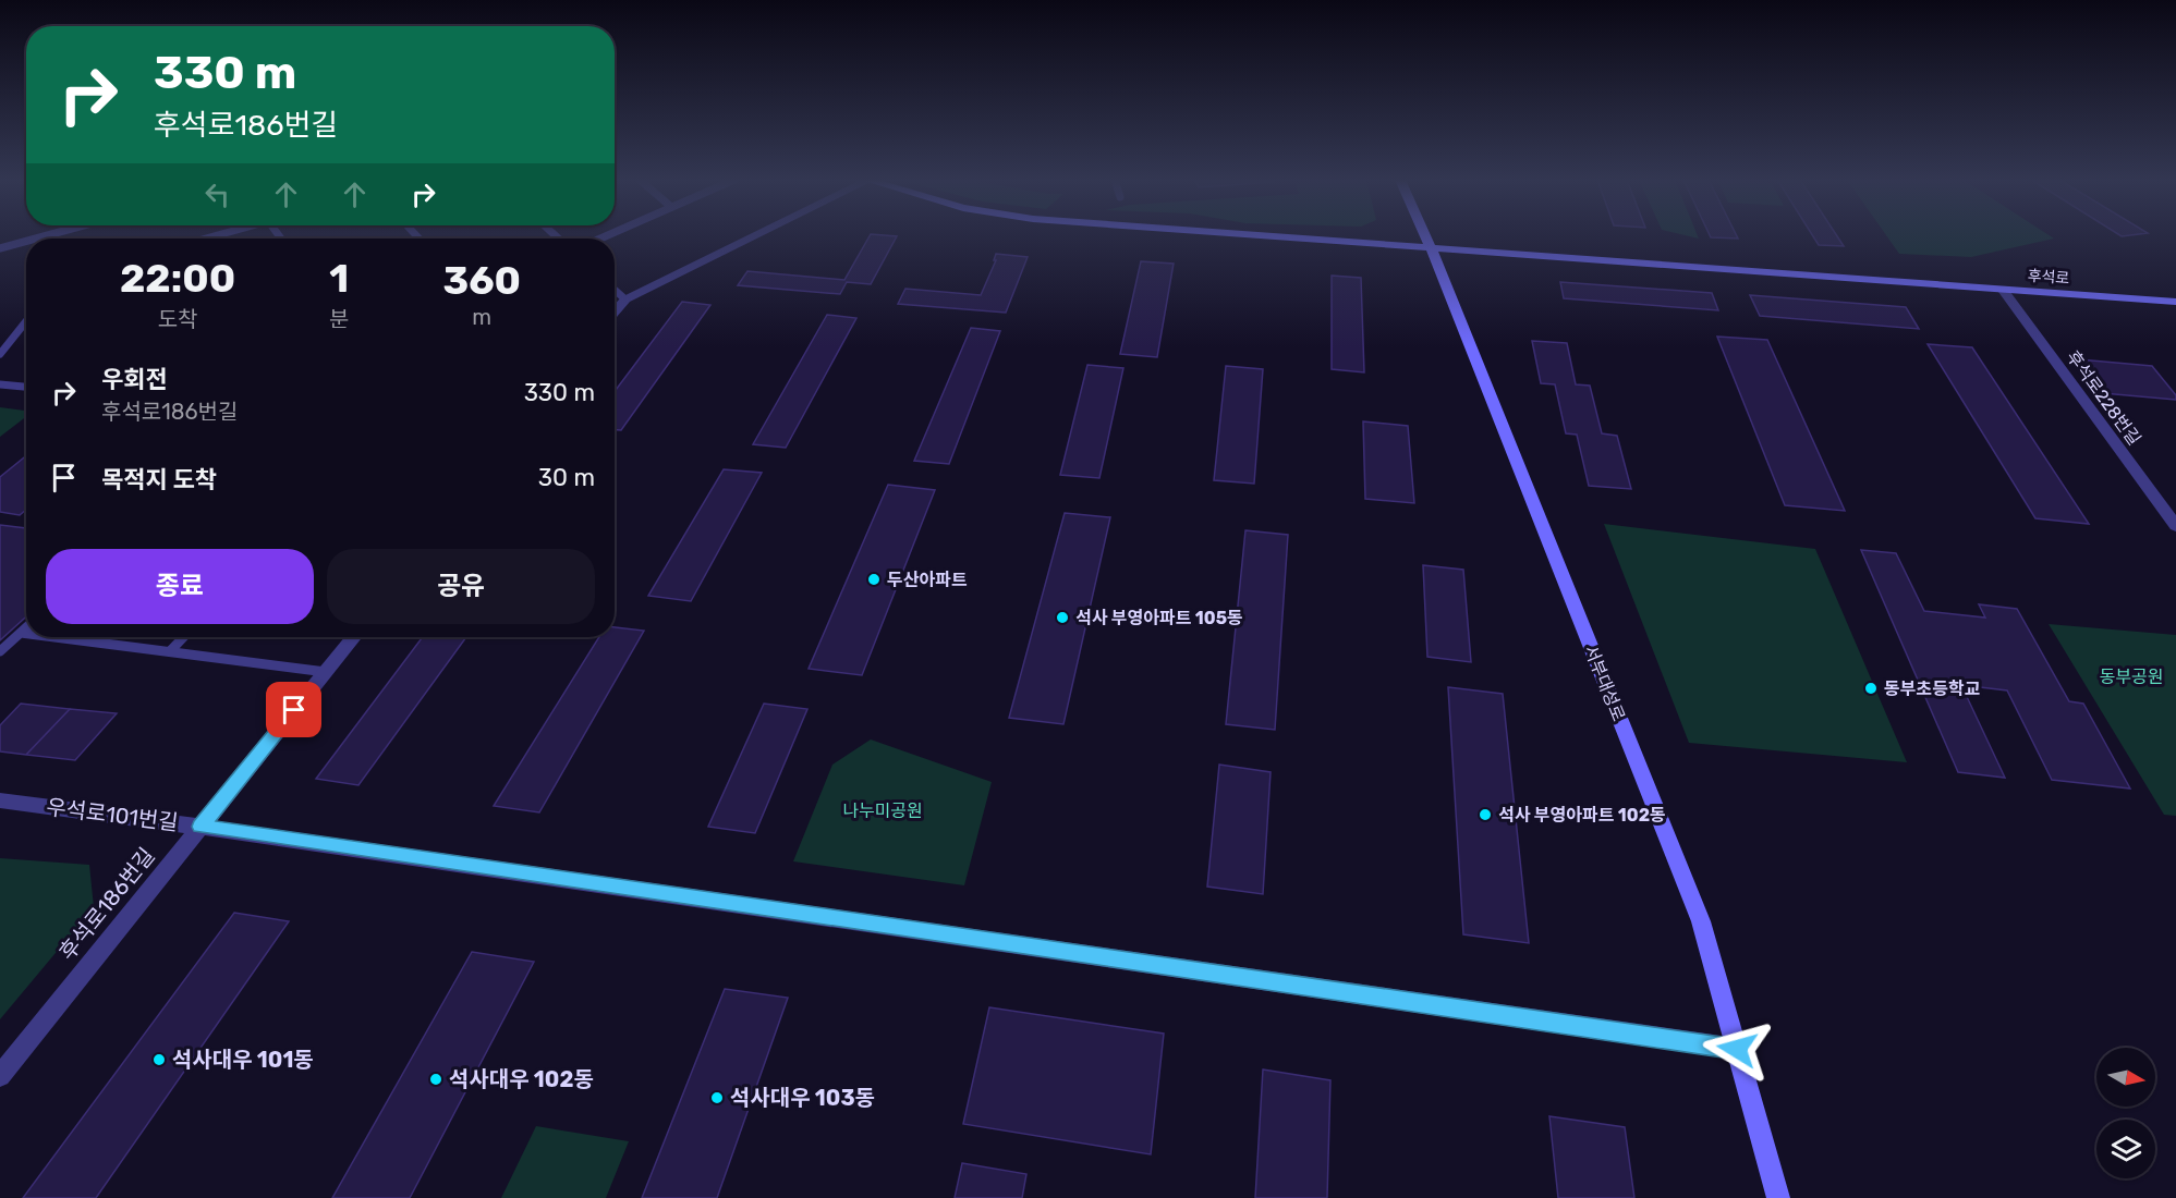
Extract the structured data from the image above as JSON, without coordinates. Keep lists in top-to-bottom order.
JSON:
{
  "streets": {
    "street": [
      "후석로",
      "후석로228번길",
      "서부대성로",
      "우석로101번길",
      "후석로186번길"
    ]
  },
  "crossings": [
    ["후석로", "후석로228번길"],
    ["후석로", "서부대성로"],
    ["서부대성로", "우석로101번길"],
    ["우석로101번길", "후석로186번길"]
  ],
  "parks": ["동부공원", "나누미공원"],
  "places": [
    "두산아파트",
    "석사 부영아파트 105동",
    "동부초등학교",
    "석사 부영아파트 102동",
    "석사대우 101동",
    "석사대우 102동",
    "석사대우 103동"
  ],
  "north": "right",
  "page": {
    "turn": ["330 m", "후석로186번길"],
    "eta": [
      "22:00",
      "도착",
      "1",
      "분",
      "360",
      "m"
    ],
    "list": [
      {
        "name": "우회전",
        "note": "후석로186번길",
        "value": "330 m"
      },
      {
        "name": "목적지 도착",
        "value": "30 m"
      }
    ],
    "buttons": ["종료", "공유"]
  }
}
